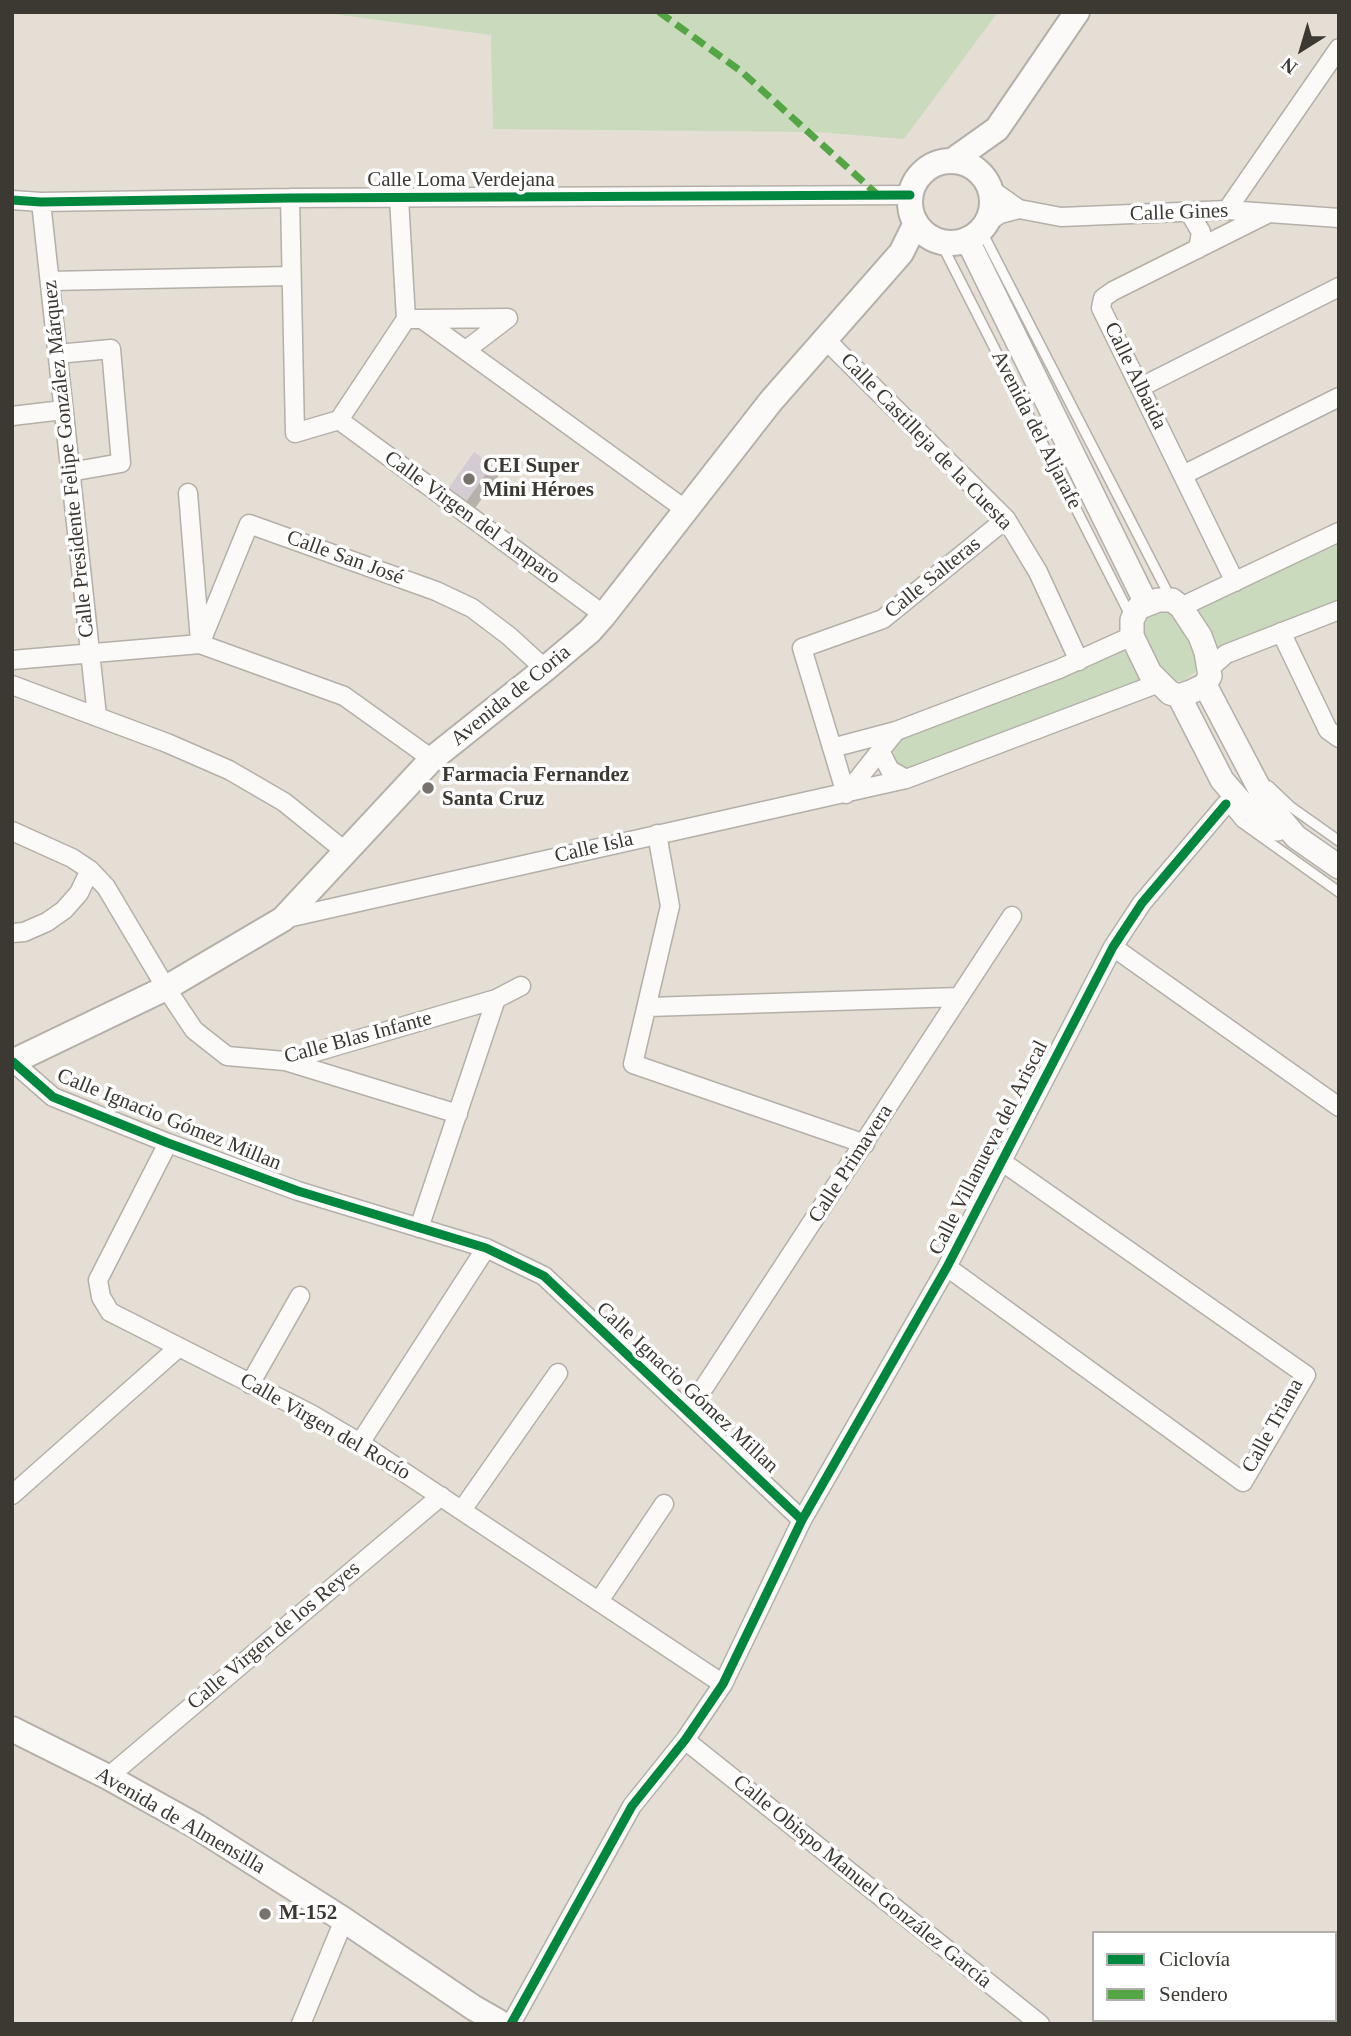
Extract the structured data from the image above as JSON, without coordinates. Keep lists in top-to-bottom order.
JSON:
{
  "streets": {
    "main road": ["Avenida de Coria", "Avenida de Almensilla"],
    "street": [
      "Calle Loma Verdejana",
      "Calle Gines",
      "Calle Albaida",
      "Avenida del Aljarafe",
      "Calle Castilleja de la Cuesta",
      "Calle Presidente Felipe González Márquez",
      "Calle Virgen del Amparo",
      "Calle San José",
      "Calle Salteras",
      "Calle Isla",
      "Calle Blas Infante",
      "Calle Ignacio Gómez Millan",
      "Calle Villanueva del Ariscal",
      "Calle Primavera",
      "Calle Triana",
      "Calle Virgen del Rocío",
      "Calle Virgen de los Reyes",
      "Calle Obispo Manuel González García"
    ]
  },
  "crossings": [
    ["Calle Loma Verdejana", "Avenida del Aljarafe"],
    ["Calle Loma Verdejana", "Calle Presidente Felipe González Márquez"],
    ["Calle Loma Verdejana", "Avenida de Coria"],
    ["Calle Gines", "Calle Albaida"],
    ["Avenida del Aljarafe", "Avenida de Coria"],
    ["Avenida del Aljarafe", "Calle Isla"],
    ["Avenida del Aljarafe", "Calle Villanueva del Ariscal"],
    ["Calle Castilleja de la Cuesta", "Calle Salteras"],
    ["Calle Castilleja de la Cuesta", "Avenida de Coria"],
    ["Calle Virgen del Amparo", "Avenida de Coria"],
    ["Calle San José", "Avenida de Coria"],
    ["Calle Salteras", "Calle Isla"],
    ["Avenida de Coria", "Calle Isla"],
    ["Avenida de Coria", "Calle Blas Infante"],
    ["Avenida de Coria", "Calle Ignacio Gómez Millan"],
    ["Calle Ignacio Gómez Millan", "Calle Villanueva del Ariscal"],
    ["Calle Ignacio Gómez Millan", "Calle Primavera"],
    ["Calle Ignacio Gómez Millan", "Calle Virgen del Rocío"],
    ["Calle Villanueva del Ariscal", "Calle Triana"],
    ["Calle Virgen del Rocío", "Calle Virgen de los Reyes"],
    ["Calle Virgen de los Reyes", "Avenida de Almensilla"]
  ],
  "places": ["CEI Super Mini Héroes", "Farmacia Fernandez Santa Cruz", "M-152"],
  "legend": ["Ciclovía", "Sendero"],
  "north": "bottom left"
}
